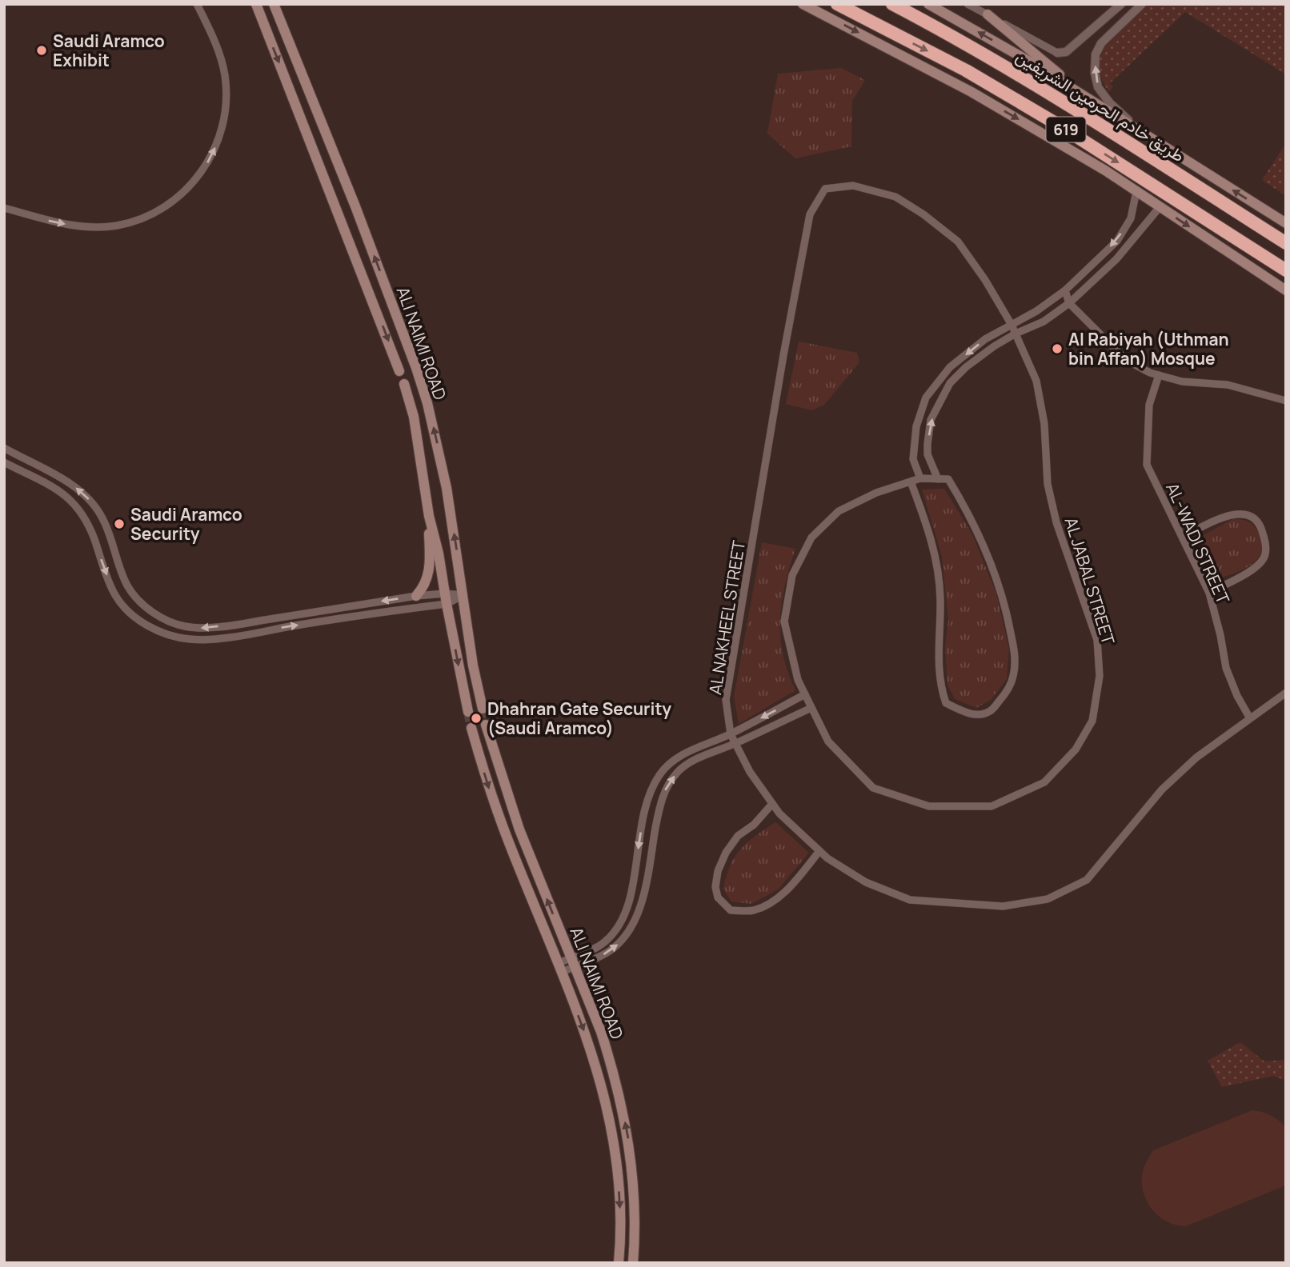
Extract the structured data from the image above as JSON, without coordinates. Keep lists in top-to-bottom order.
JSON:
{
  "streets": {
    "highway": ["طريق خادم الحرمين الشريفين", "619"],
    "main road": ["ALI NAIMI ROAD"],
    "street": ["AL-WADI STREET", "AL JABAL STREET", "AL NAKHEEL STREET"]
  },
  "crossings": [
    ["AL-WADI STREET", "AL NAKHEEL STREET"],
    ["AL JABAL STREET", "AL NAKHEEL STREET"]
  ],
  "places": [
    "Saudi Aramco Exhibit",
    "Al Rabiyah (Uthman bin Affan) Mosque",
    "Saudi Aramco Security",
    "Dhahran Gate Security (Saudi Aramco)"
  ]
}
